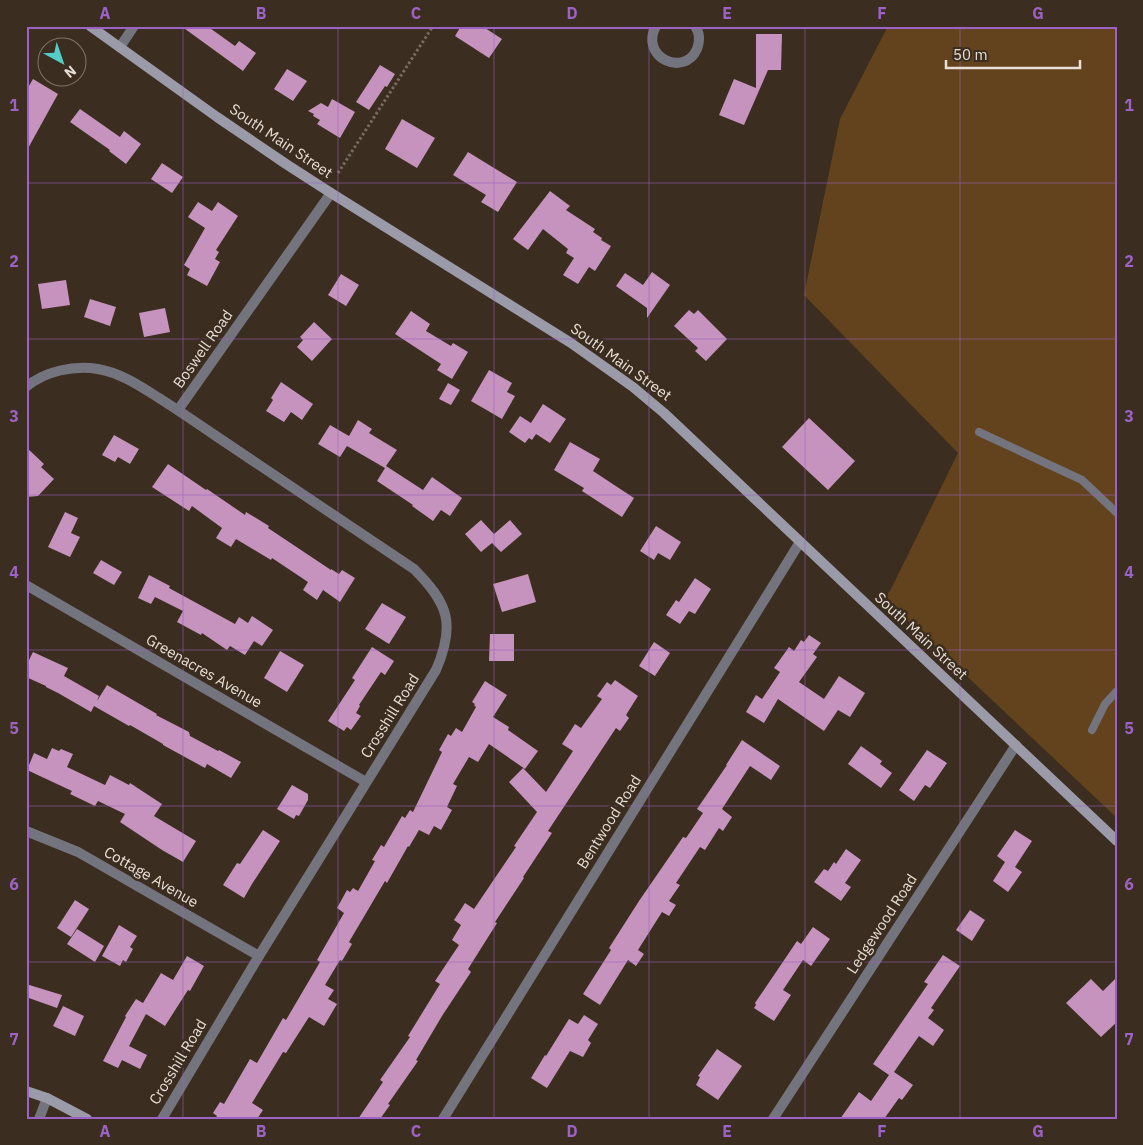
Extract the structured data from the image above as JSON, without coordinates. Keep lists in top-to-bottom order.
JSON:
{
  "streets": {
    "main road": ["South Main Street"],
    "street": [
      "Boswell Road",
      "Greenacres Avenue",
      "Crosshill Road",
      "Bentwood Road",
      "Cottage Avenue",
      "Ledgewood Road"
    ]
  },
  "crossings": [
    ["South Main Street", "Boswell Road"],
    ["South Main Street", "Bentwood Road"],
    ["South Main Street", "Ledgewood Road"],
    ["Boswell Road", "Crosshill Road"],
    ["Greenacres Avenue", "Crosshill Road"],
    ["Crosshill Road", "Cottage Avenue"]
  ],
  "scale_bar": "50 m",
  "north": "bottom right",
  "grid": {
    "columns": [
      "A",
      "B",
      "C",
      "D",
      "E",
      "F",
      "G"
    ],
    "rows": [
      "1",
      "2",
      "3",
      "4",
      "5",
      "6",
      "7"
    ]
  }
}
